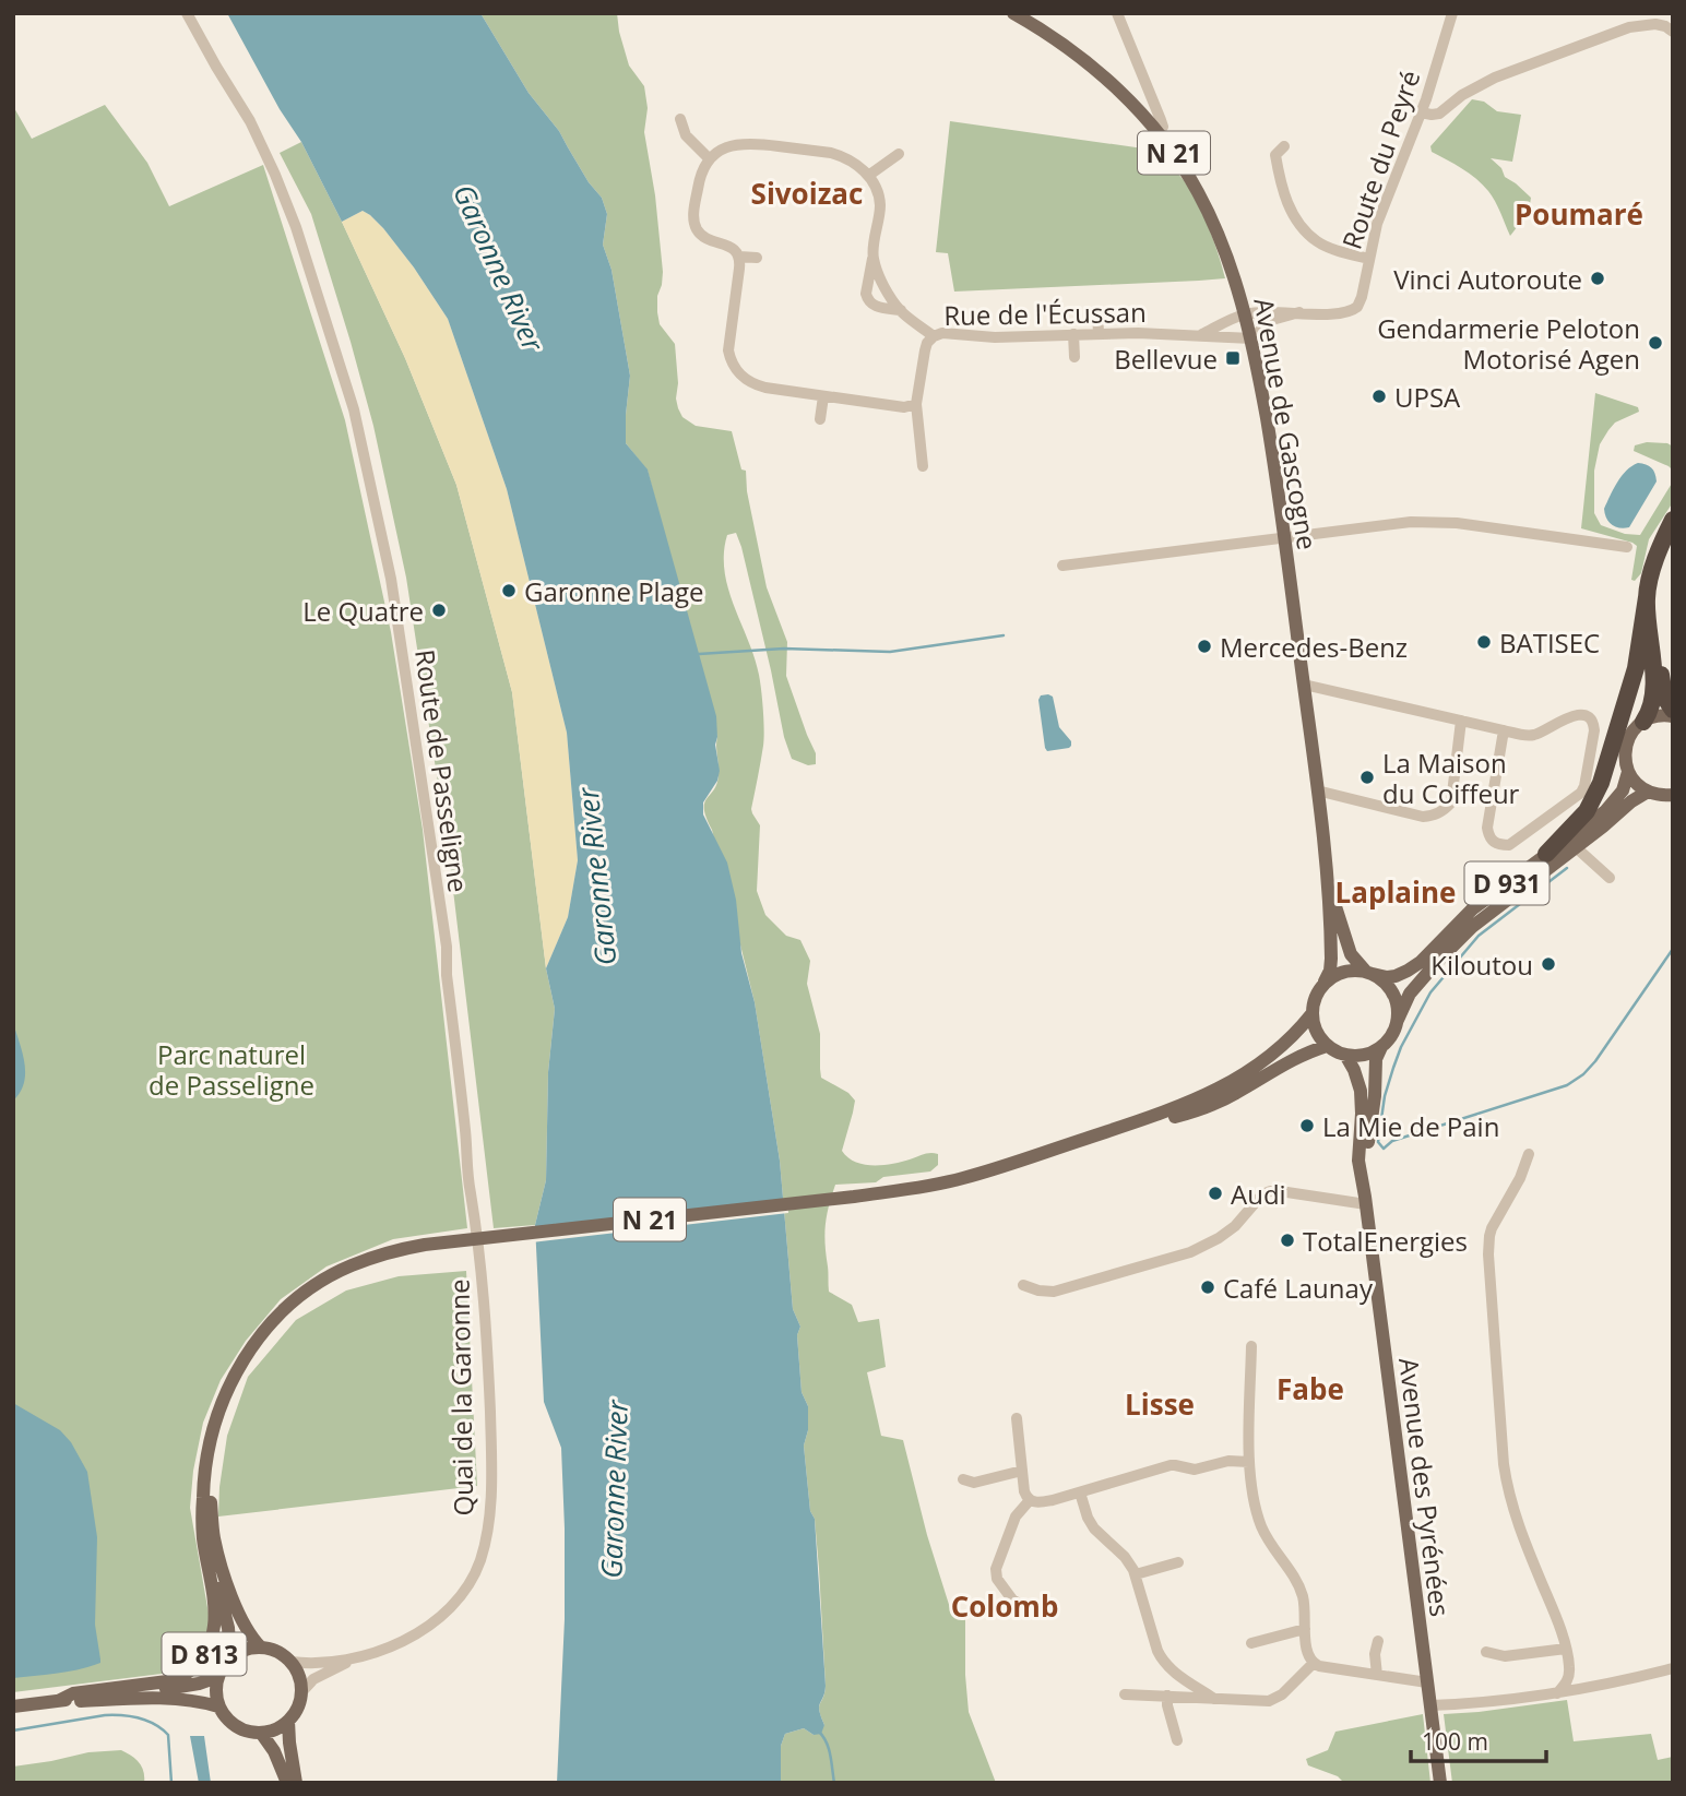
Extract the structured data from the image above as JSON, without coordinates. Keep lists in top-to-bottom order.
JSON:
{
  "streets": {
    "main road": [
      "N 21",
      "Avenue de Gascogne",
      "D 931",
      "Avenue des Pyrénées",
      "D 813"
    ],
    "street": [
      "Route du Peyré",
      "Rue de l'Écussan",
      "Route de Passeligne",
      "Quai de la Garonne"
    ]
  },
  "crossings": [
    ["N 21", "Avenue de Gascogne"],
    ["N 21", "D 931"],
    ["N 21", "Quai de la Garonne"],
    ["N 21", "Avenue des Pyrénées"],
    ["N 21", "D 813"],
    ["Route du Peyré", "Rue de l'Écussan"],
    ["Route du Peyré", "Avenue de Gascogne"],
    ["Rue de l'Écussan", "Avenue de Gascogne"],
    ["Avenue de Gascogne", "D 931"],
    ["Avenue de Gascogne", "Avenue des Pyrénées"],
    ["Route de Passeligne", "Quai de la Garonne"],
    ["D 931", "Avenue des Pyrénées"],
    ["Quai de la Garonne", "D 813"]
  ],
  "districts": [
    "Sivoizac",
    "Poumaré",
    "Laplaine",
    "Fabe",
    "Lisse",
    "Colomb"
  ],
  "water": ["Garonne River"],
  "parks": ["Parc naturel de Passeligne"],
  "places": {
    "other": [
      "Vinci Autoroute",
      "Gendarmerie Peloton Motorisé Agen",
      "UPSA",
      "Garonne Plage",
      "Le Quatre",
      "BATISEC",
      "Mercedes-Benz",
      "La Maison du Coiffeur",
      "Kiloutou",
      "La Mie de Pain",
      "Audi",
      "TotalEnergies",
      "Café Launay"
    ],
    "transit": ["Bellevue"]
  },
  "scale_bar": "100 m"
}
